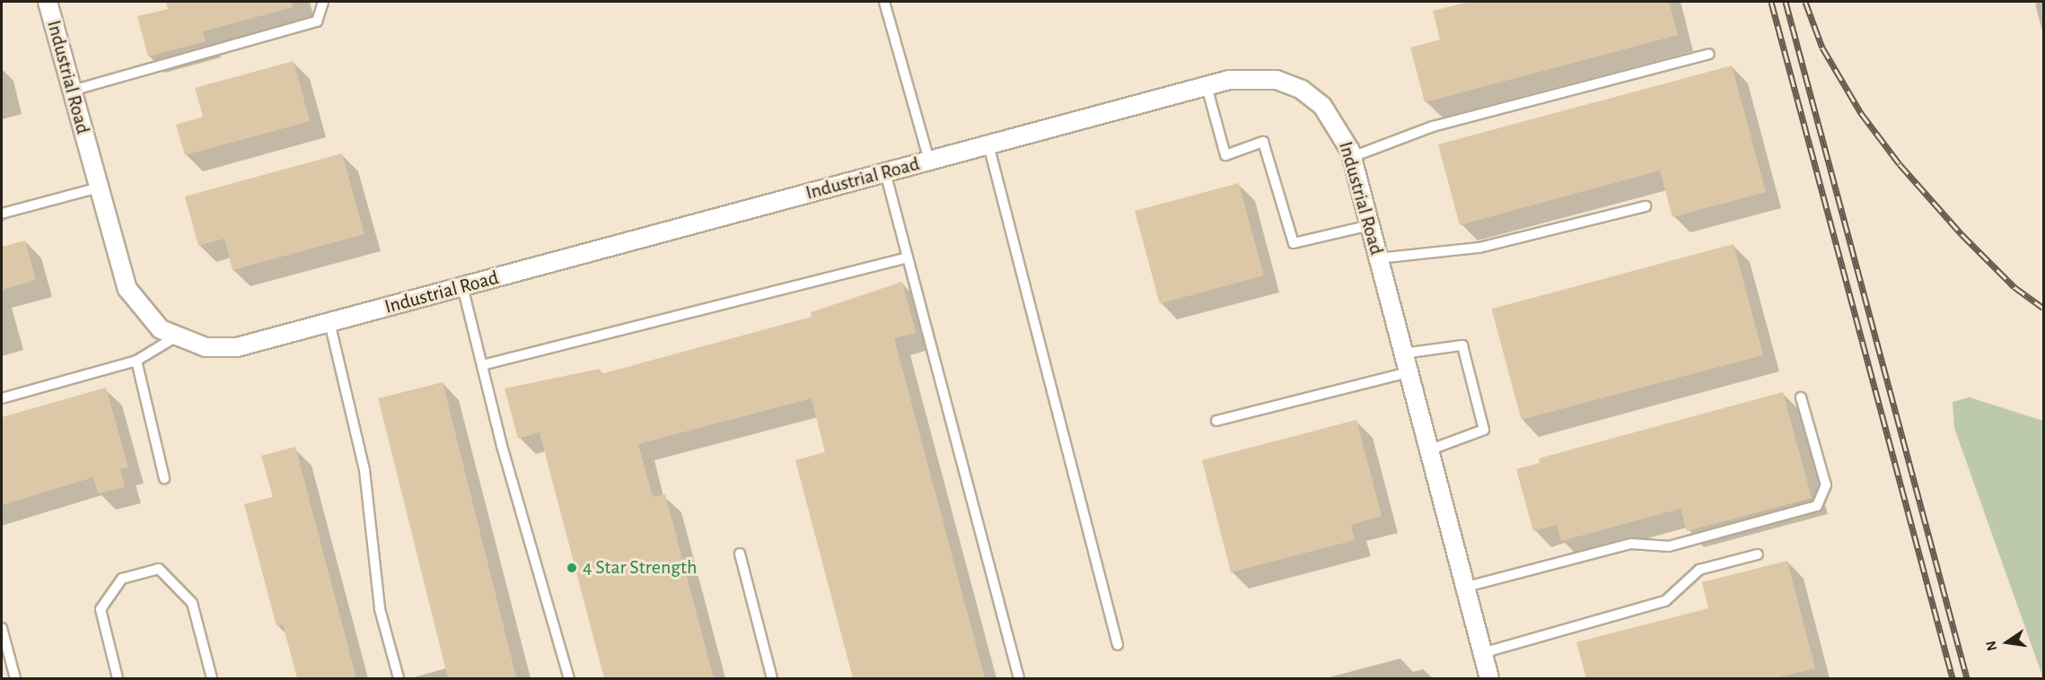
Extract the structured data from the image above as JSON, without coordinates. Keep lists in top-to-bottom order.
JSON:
{
  "streets": {
    "street": ["Industrial Road"]
  },
  "places": ["4 Star Strength"],
  "north": "left"
}
